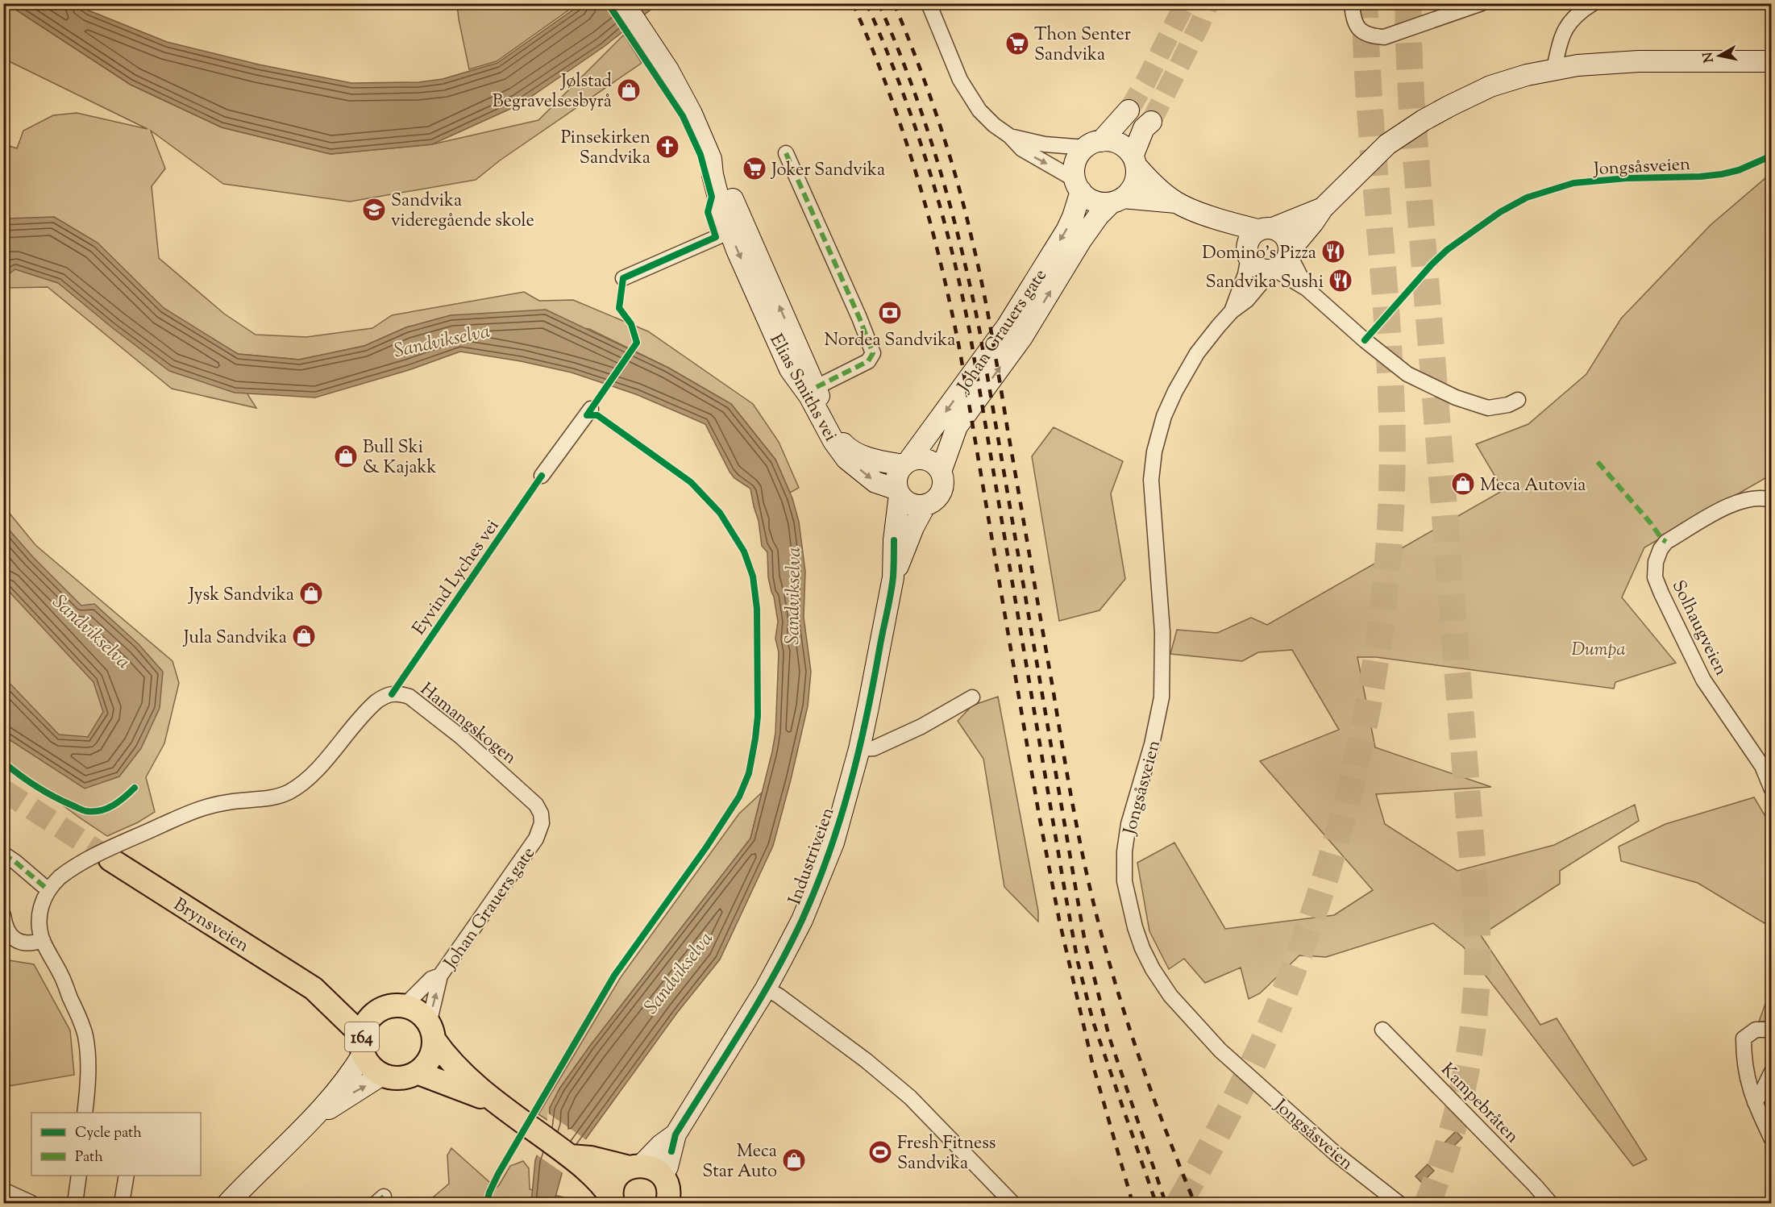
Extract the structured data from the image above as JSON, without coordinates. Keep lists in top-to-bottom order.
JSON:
{
  "streets": {
    "main road": [
      "Johan Grauers gate",
      "Elias Smiths vei",
      "Industriveien",
      "Brynsveien",
      "164"
    ],
    "street": [
      "Jongsåsveien",
      "Solhaugveien",
      "Hamangskogen",
      "Kampebråten"
    ],
    "cycle path": ["Eyvind Lyches vei"]
  },
  "crossings": [
    ["Johan Grauers gate", "Elias Smiths vei"],
    ["Johan Grauers gate", "Hamangskogen"],
    ["Johan Grauers gate", "Industriveien"],
    ["Johan Grauers gate", "Brynsveien"],
    ["Johan Grauers gate", "164"],
    ["Elias Smiths vei", "Industriveien"],
    ["Brynsveien", "164"]
  ],
  "water": ["Sandvikselva"],
  "parks": ["Dumpa"],
  "places": {
    "supermarket": ["Thon Senter Sandvika", "Joker Sandvika"],
    "shop": [
      "Jølstad Begravelsesbyrå",
      "Bull Ski & Kajakk",
      "Meca Autovia",
      "Jysk Sandvika",
      "Jula Sandvika",
      "Meca Star Auto"
    ],
    "church": ["Pinsekirken Sandvika"],
    "school or university": ["Sandvika videregående skole"],
    "restaurant": ["Domino's Pizza", "Sandvika Sushi"],
    "bank": ["Nordea Sandvika"],
    "sports": ["Fresh Fitness Sandvika"]
  },
  "legend": ["Cycle path", "Path"],
  "north": "left"
}
